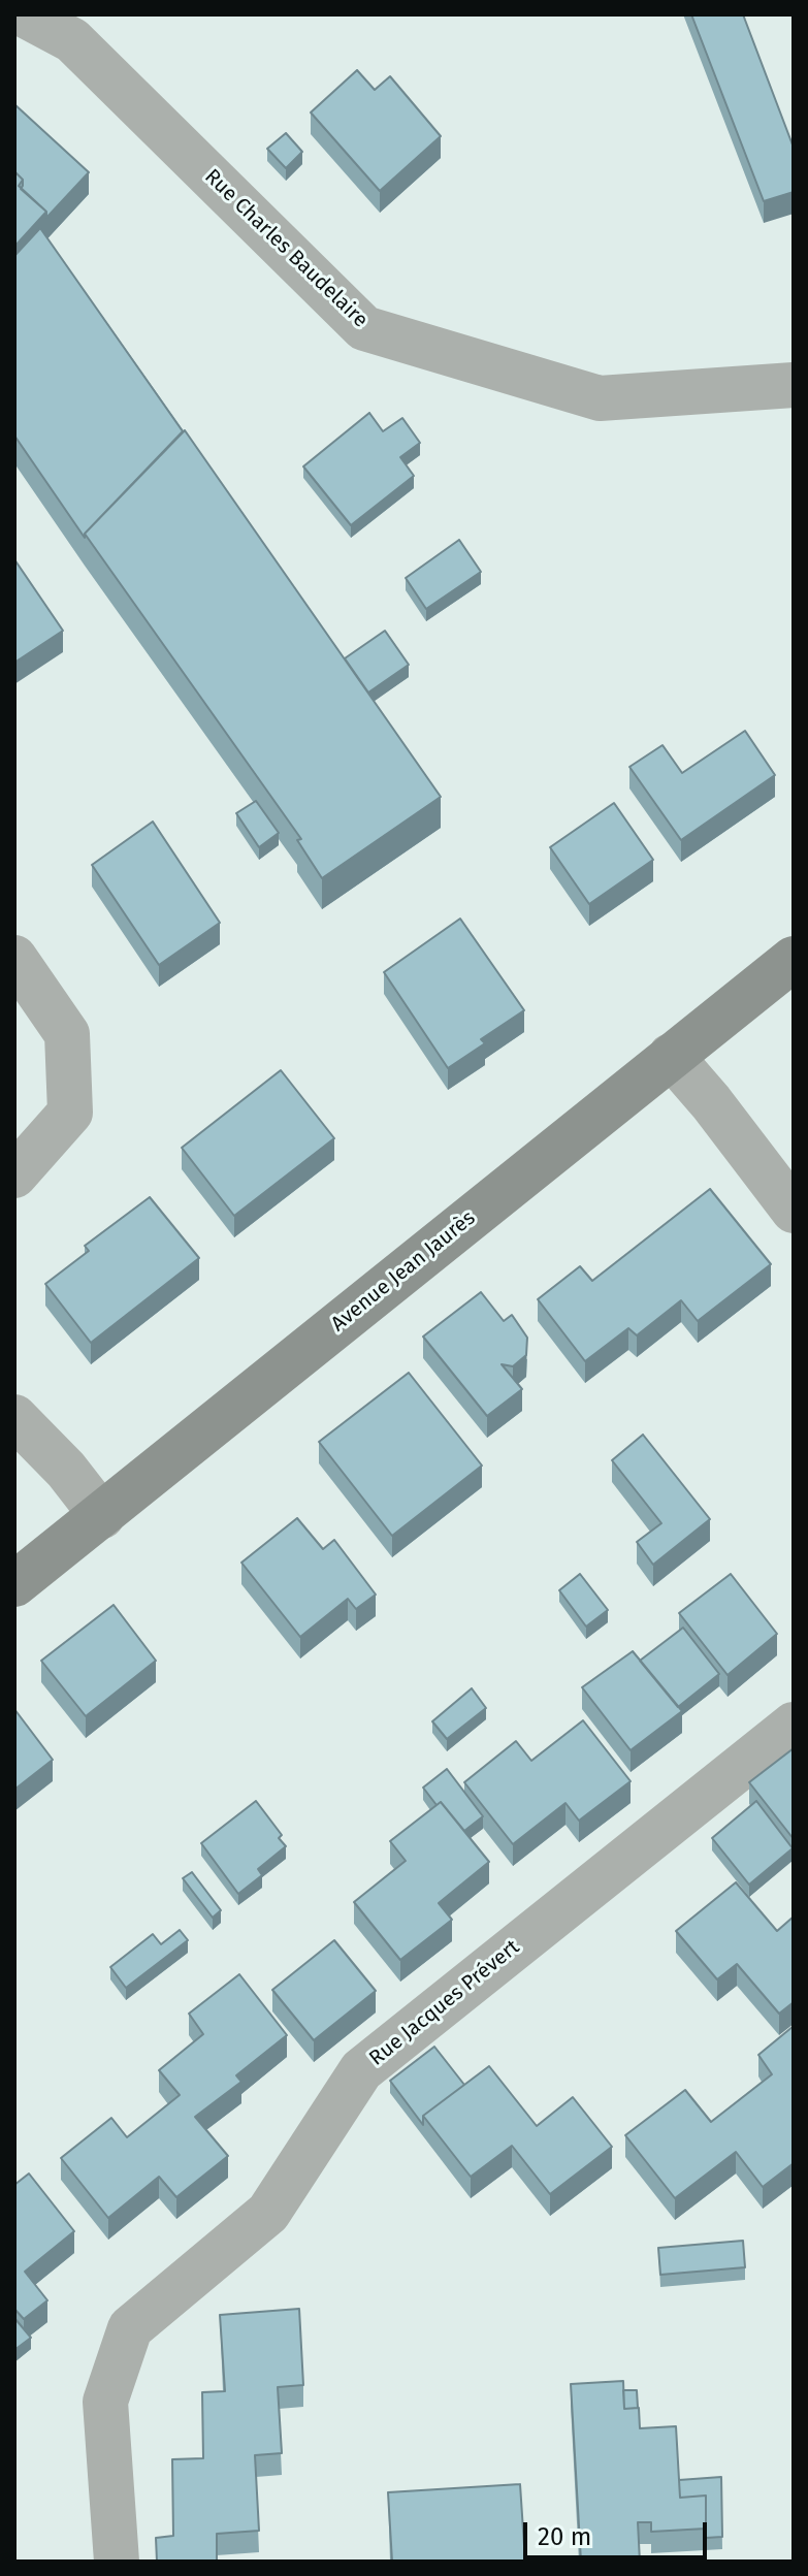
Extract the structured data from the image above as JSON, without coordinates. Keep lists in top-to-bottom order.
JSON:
{
  "streets": {
    "main road": ["Avenue Jean Jaurès"],
    "street": ["Rue Charles Baudelaire", "Rue Jacques Prévert"]
  },
  "scale_bar": "20 m"
}
